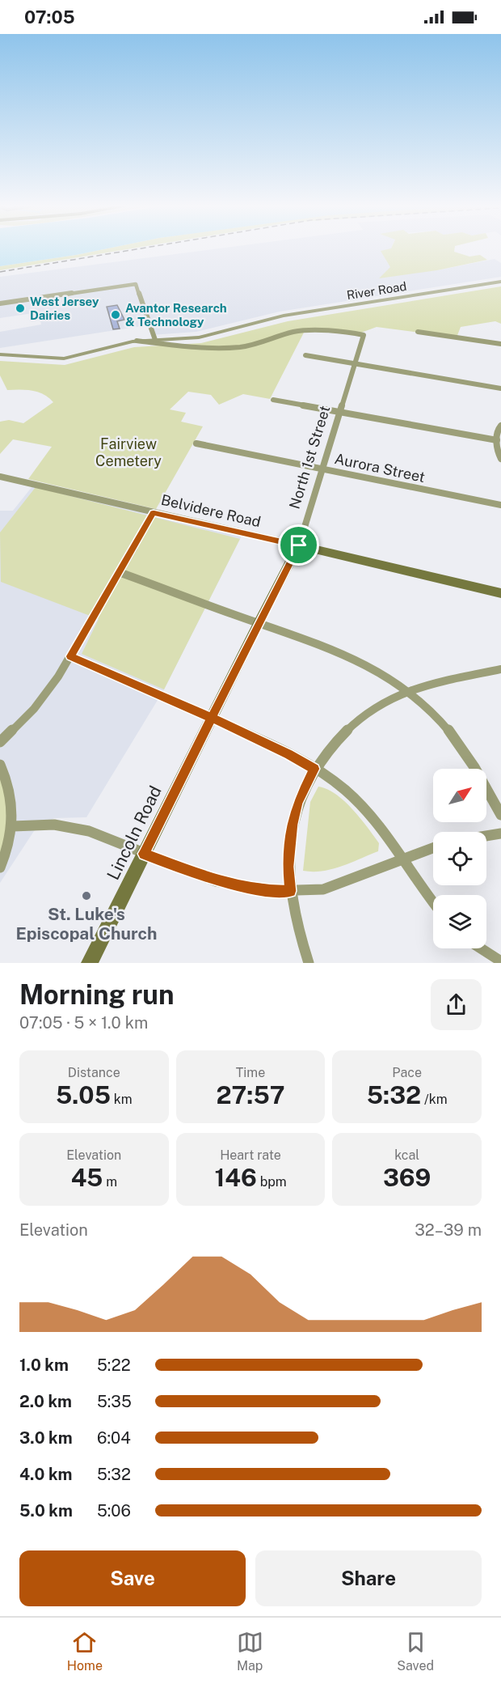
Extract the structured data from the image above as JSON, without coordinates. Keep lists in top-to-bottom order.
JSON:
{
  "streets": {
    "main road": ["North 1st Street", "Belvidere Road", "Lincoln Road"],
    "street": ["River Road", "Aurora Street"]
  },
  "crossings": [
    ["River Road", "North 1st Street"],
    ["North 1st Street", "Aurora Street"],
    ["North 1st Street", "Belvidere Road"],
    ["North 1st Street", "Lincoln Road"]
  ],
  "parks": ["Fairview Cemetery"],
  "places": ["West Jersey Dairies", "Avantor Research & Technology", "St. Luke's Episcopal Church"],
  "north": "top right",
  "page": {
    "status": "07:05",
    "heading": ["Morning run", "07:05 · 5 × 1.0 km"],
    "stats": [
      ["Distance", "5.05 km"],
      ["Time", "27:57"],
      ["Pace", "5:32 /km"],
      ["Elevation", "45 m"],
      ["Heart rate", "146 bpm"],
      ["kcal", "369"]
    ],
    "chart": ["Elevation", "32–39 m"],
    "list": [
      {
        "name": "1.0 km",
        "note": "5:22"
      },
      {
        "name": "2.0 km",
        "note": "5:35"
      },
      {
        "name": "3.0 km",
        "note": "6:04"
      },
      {
        "name": "4.0 km",
        "note": "5:32"
      },
      {
        "name": "5.0 km",
        "note": "5:06"
      }
    ],
    "buttons": ["Save", "Share"],
    "tabs": ["Home", "Map", "Saved"]
  }
}
